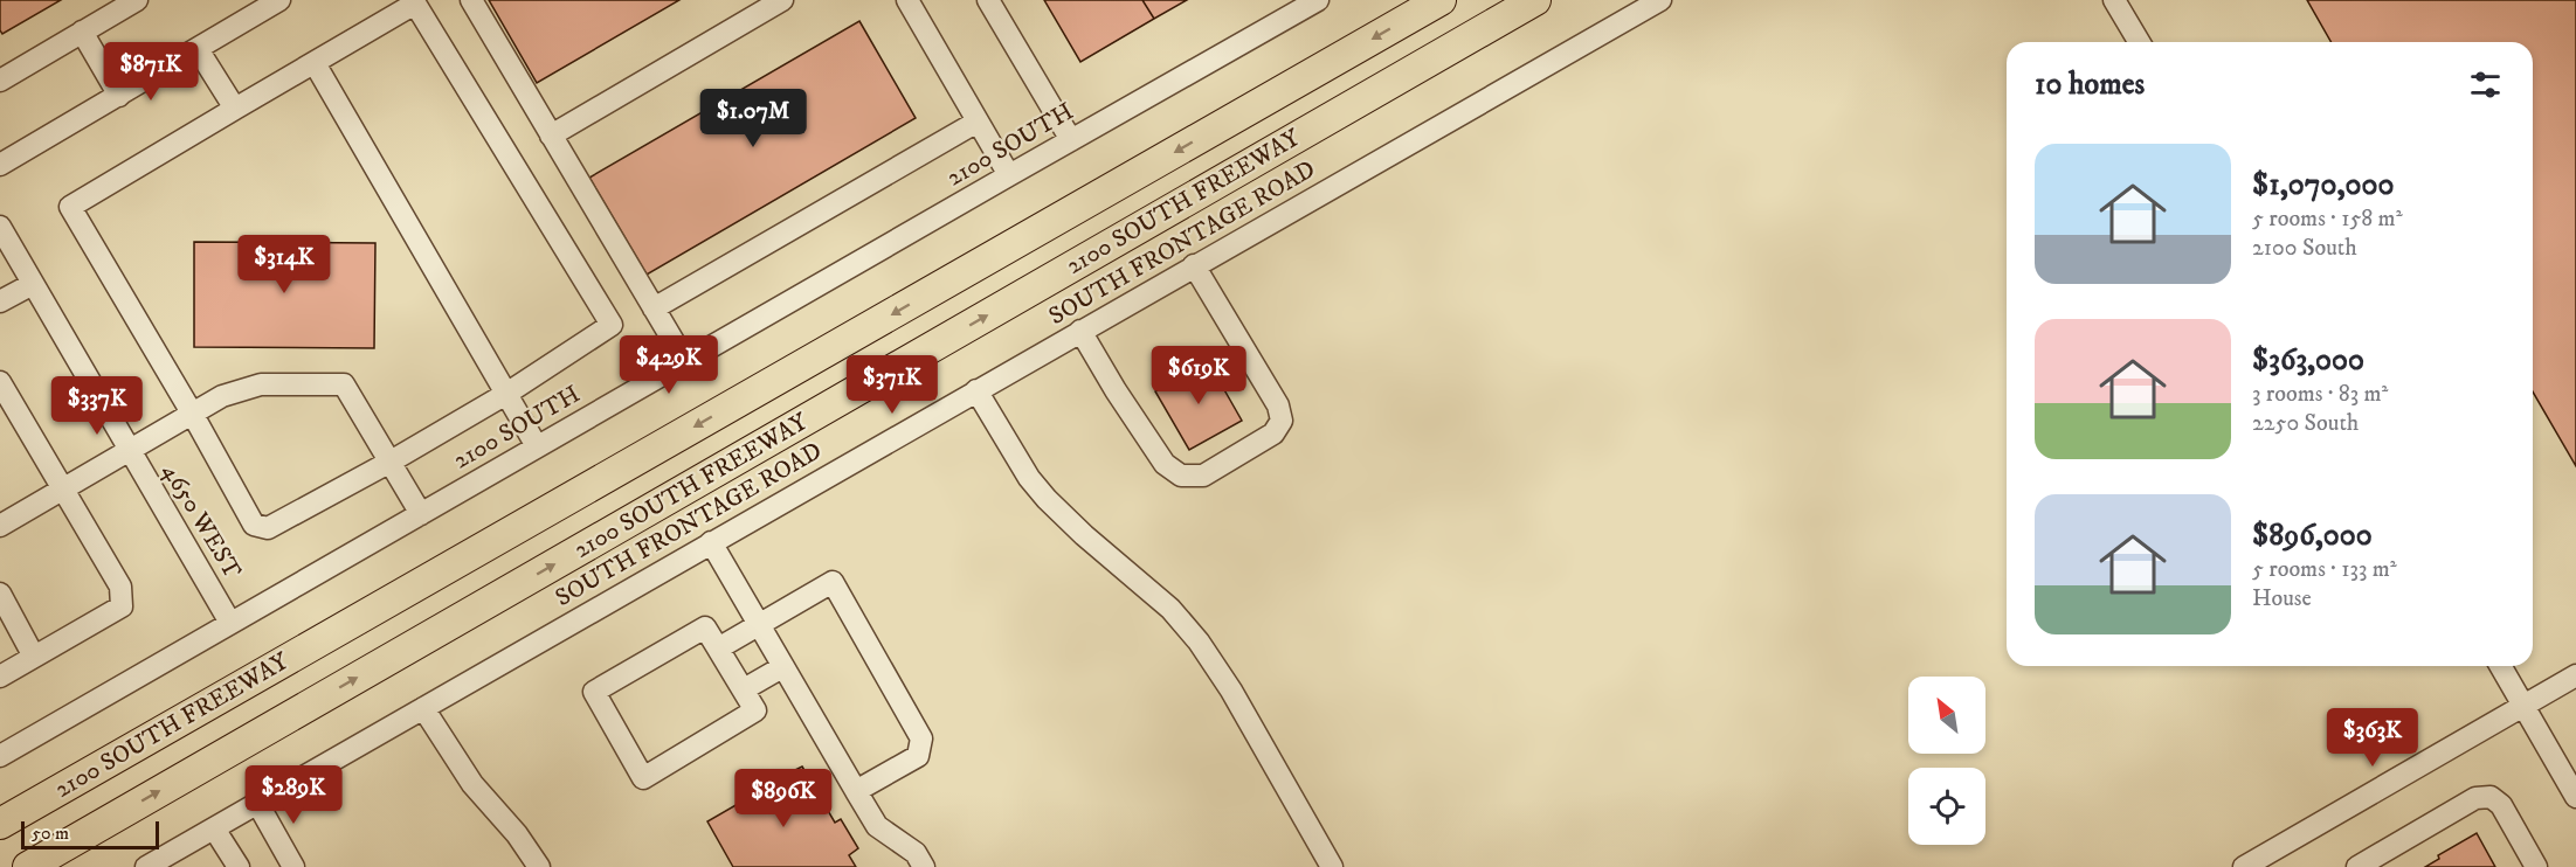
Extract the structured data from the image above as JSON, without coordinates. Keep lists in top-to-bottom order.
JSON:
{
  "streets": {
    "highway": ["2100 SOUTH FREEWAY"],
    "street": ["2100 SOUTH", "SOUTH FRONTAGE ROAD", "4650 WEST"]
  },
  "crossings": [
    ["2100 SOUTH", "4650 WEST"]
  ],
  "scale_bar": "50 m",
  "north": "top left",
  "page": {
    "price": [
      "$871K",
      "$1.07M",
      "$314K",
      "$429K",
      "$619K",
      "$371K",
      "$337K",
      "$363K",
      "$289K",
      "$896K"
    ],
    "heading": "10 homes",
    "list": [
      {
        "name": "$1,070,000",
        "note": "5 rooms · 158 m² · 2100 South"
      },
      {
        "name": "$363,000",
        "note": "3 rooms · 83 m² · 2250 South"
      },
      {
        "name": "$896,000",
        "note": "5 rooms · 133 m² · House"
      }
    ],
    "scale": "50 m"
  }
}
